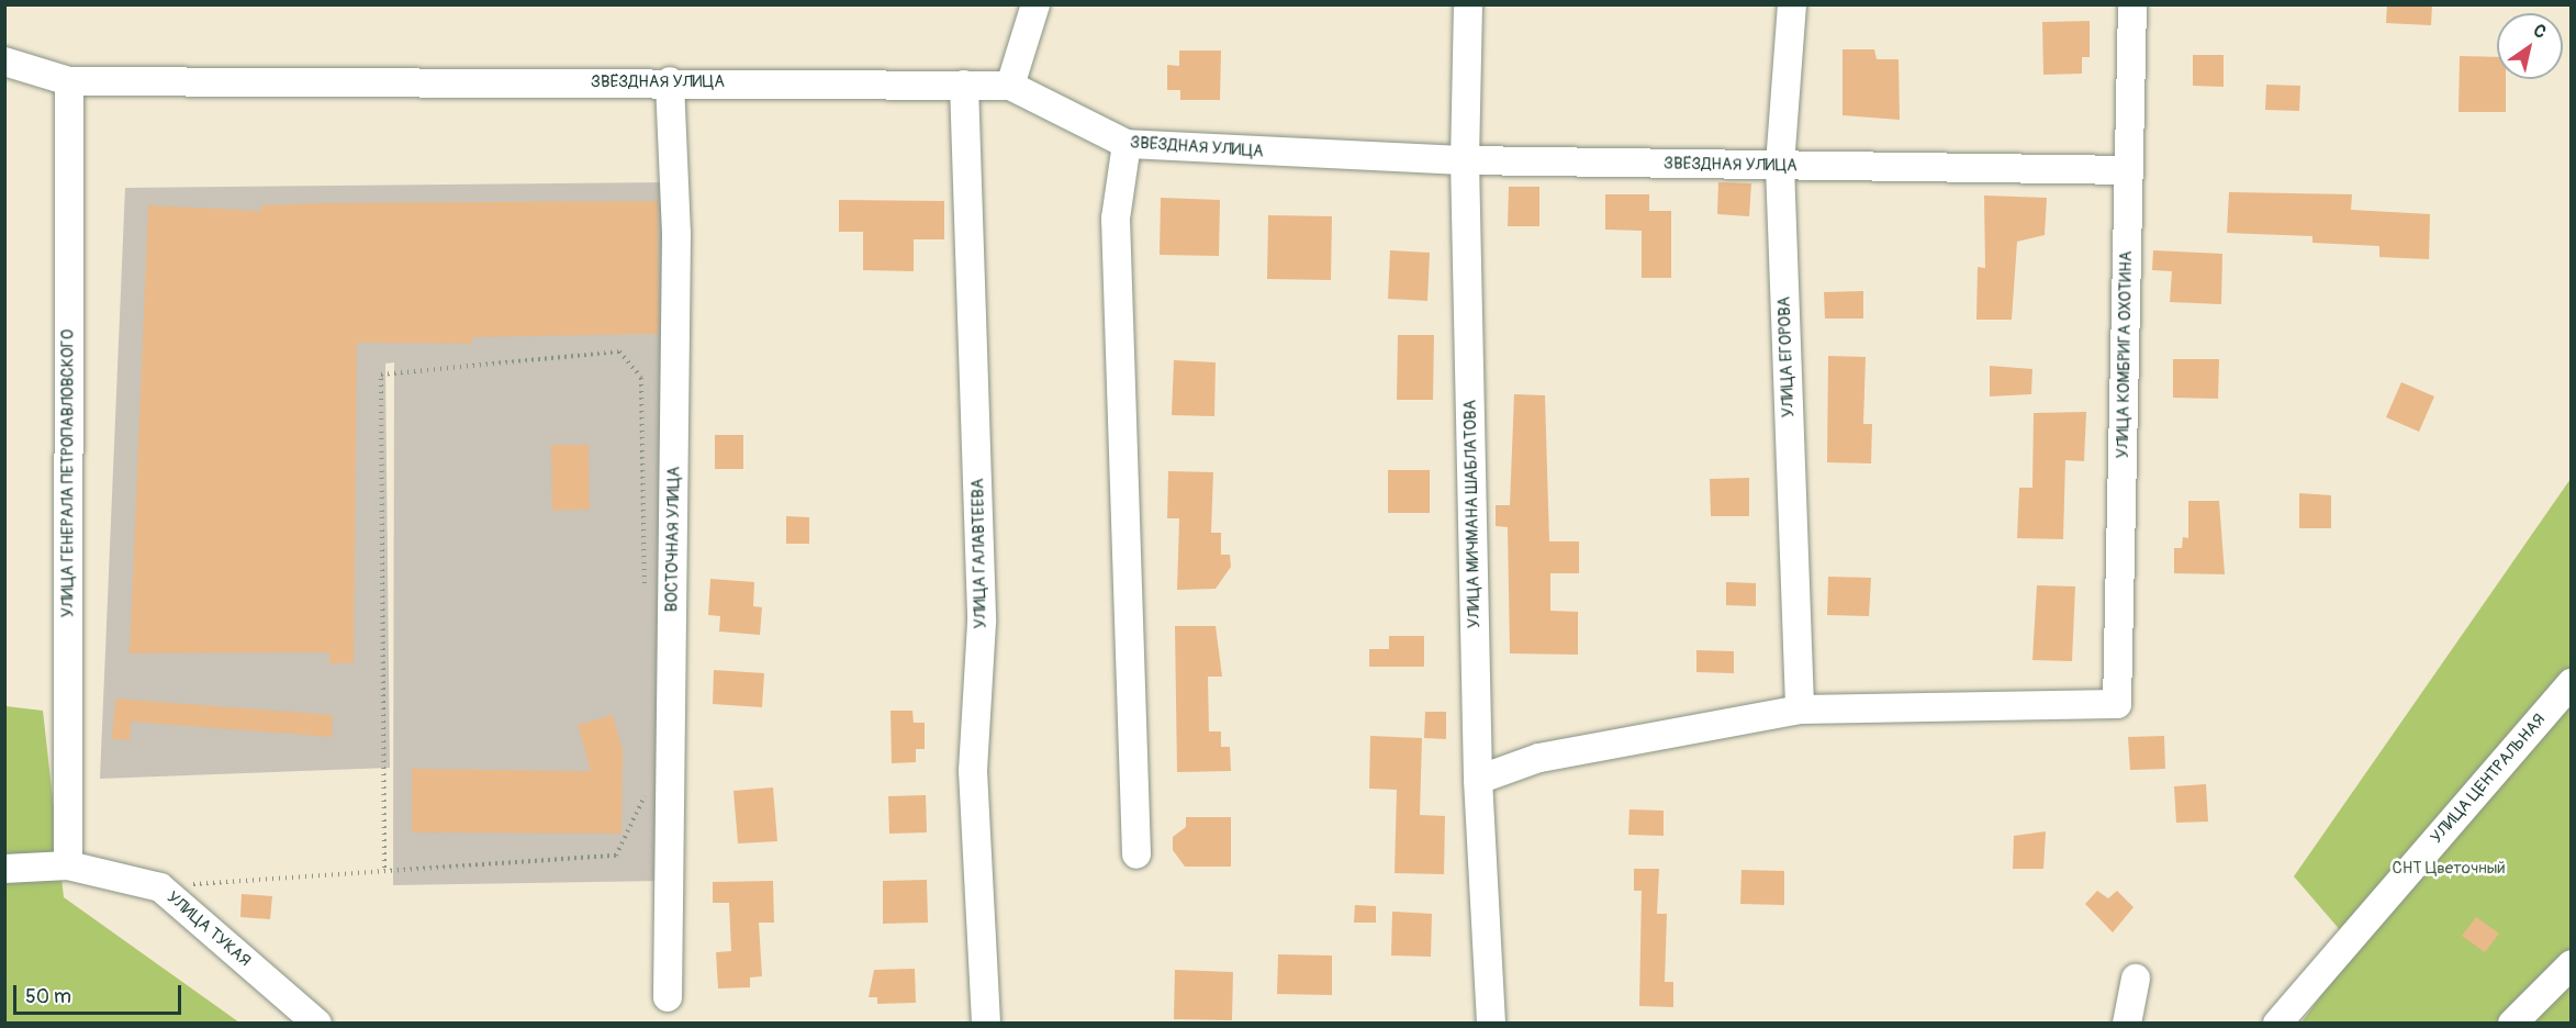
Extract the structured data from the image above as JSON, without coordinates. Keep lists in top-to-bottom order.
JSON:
{
  "streets": {
    "street": [
      "ЗВЁЗДНАЯ УЛИЦА",
      "УЛИЦА КОМБРИГА ОХОТИНА",
      "УЛИЦА ЕГОРОВА",
      "УЛИЦА ГЕНЕРАЛА ПЕТРОПАВЛОВСКОГО",
      "УЛИЦА МИЧМАНА ШАБЛАТОВА",
      "ВОСТОЧНАЯ УЛИЦА",
      "УЛИЦА ГАЛАВТЕЕВА",
      "УЛИЦА ЦЕНТРАЛЬНАЯ",
      "УЛИЦА ТУКАЯ"
    ]
  },
  "crossings": [
    ["ЗВЁЗДНАЯ УЛИЦА", "УЛИЦА КОМБРИГА ОХОТИНА"],
    ["ЗВЁЗДНАЯ УЛИЦА", "УЛИЦА ЕГОРОВА"],
    ["ЗВЁЗДНАЯ УЛИЦА", "УЛИЦА ГЕНЕРАЛА ПЕТРОПАВЛОВСКОГО"],
    ["ЗВЁЗДНАЯ УЛИЦА", "УЛИЦА МИЧМАНА ШАБЛАТОВА"],
    ["ЗВЁЗДНАЯ УЛИЦА", "ВОСТОЧНАЯ УЛИЦА"],
    ["ЗВЁЗДНАЯ УЛИЦА", "УЛИЦА ГАЛАВТЕЕВА"],
    ["УЛИЦА КОМБРИГА ОХОТИНА", "УЛИЦА ЕГОРОВА"],
    ["УЛИЦА ГЕНЕРАЛА ПЕТРОПАВЛОВСКОГО", "УЛИЦА ТУКАЯ"]
  ],
  "parks": ["СНТ Цветочный"],
  "scale_bar": "50 m",
  "north": "top right"
}
